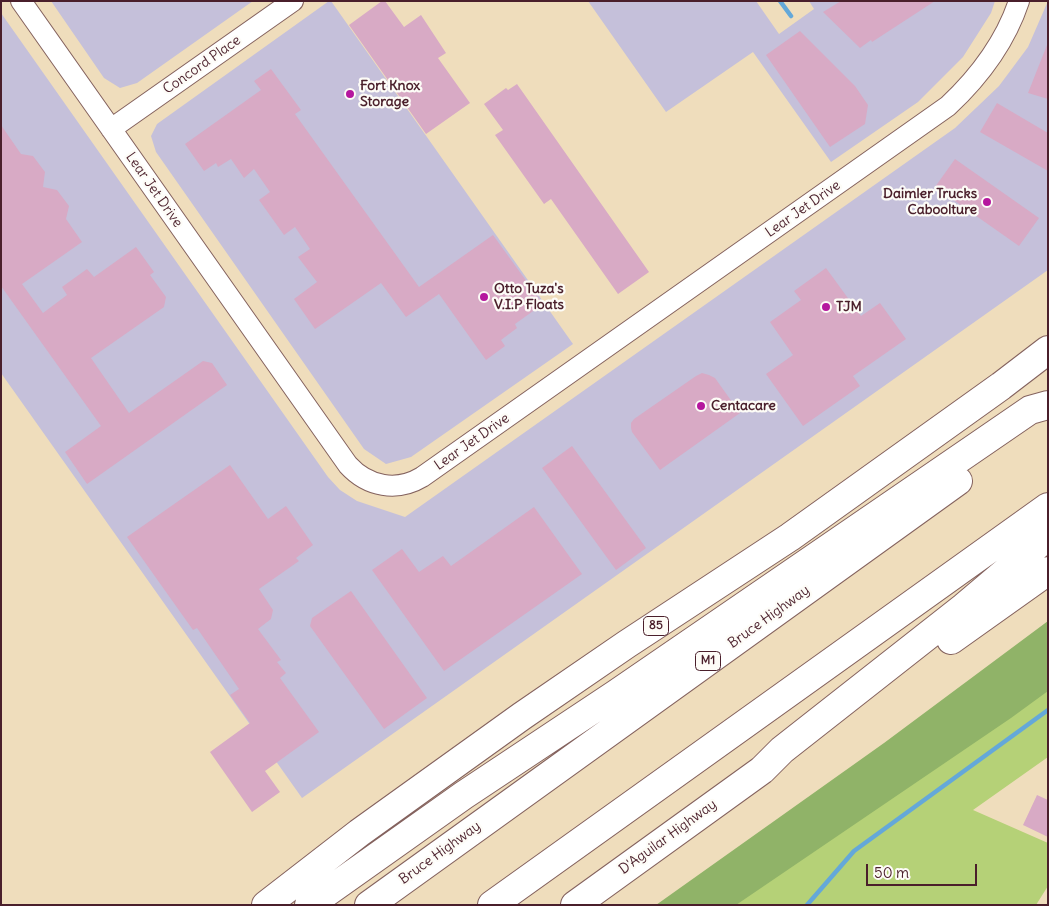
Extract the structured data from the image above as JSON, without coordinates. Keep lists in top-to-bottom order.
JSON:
{
  "streets": {
    "highway": [
      "Bruce Highway",
      "85",
      "M1",
      "D'Aguilar Highway"
    ],
    "street": ["Concord Place", "Lear Jet Drive"]
  },
  "crossings": [
    ["Concord Place", "Lear Jet Drive"]
  ],
  "places": [
    "Fort Knox Storage",
    "Daimler Trucks Caboolture",
    "Otto Tuza's V.I.P Floats",
    "TJM",
    "Centacare"
  ],
  "scale_bar": "50 m"
}
